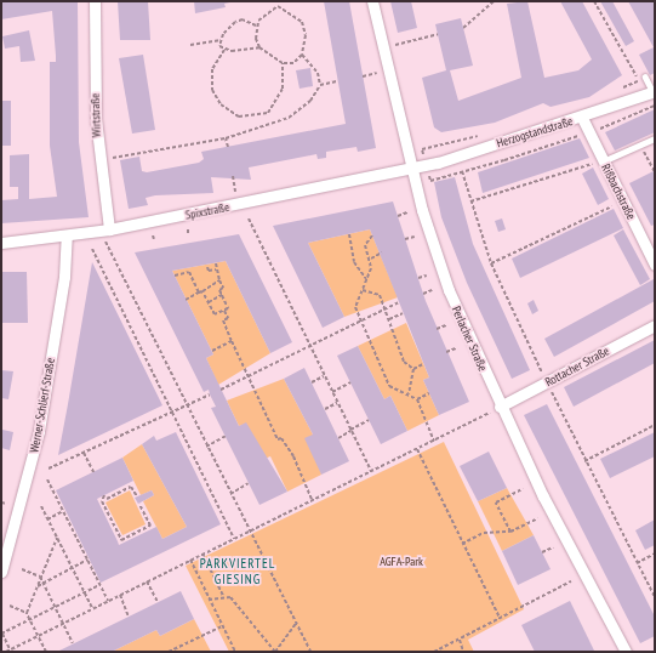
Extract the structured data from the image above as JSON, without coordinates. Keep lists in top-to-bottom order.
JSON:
{
  "streets": {
    "street": [
      "Wirtstraße",
      "Herzogstandstraße",
      "Rißbachstraße",
      "Spixstraße",
      "Perlacher Straße",
      "Rottacher Straße",
      "Werner-Schlierf-Straße"
    ]
  },
  "crossings": [
    ["Wirtstraße", "Spixstraße"],
    ["Herzogstandstraße", "Rißbachstraße"],
    ["Herzogstandstraße", "Spixstraße"],
    ["Herzogstandstraße", "Perlacher Straße"],
    ["Spixstraße", "Perlacher Straße"],
    ["Spixstraße", "Werner-Schlierf-Straße"],
    ["Perlacher Straße", "Rottacher Straße"]
  ],
  "districts": ["PARKVIERTEL GIESING"],
  "parks": ["AGFA-Park"]
}
